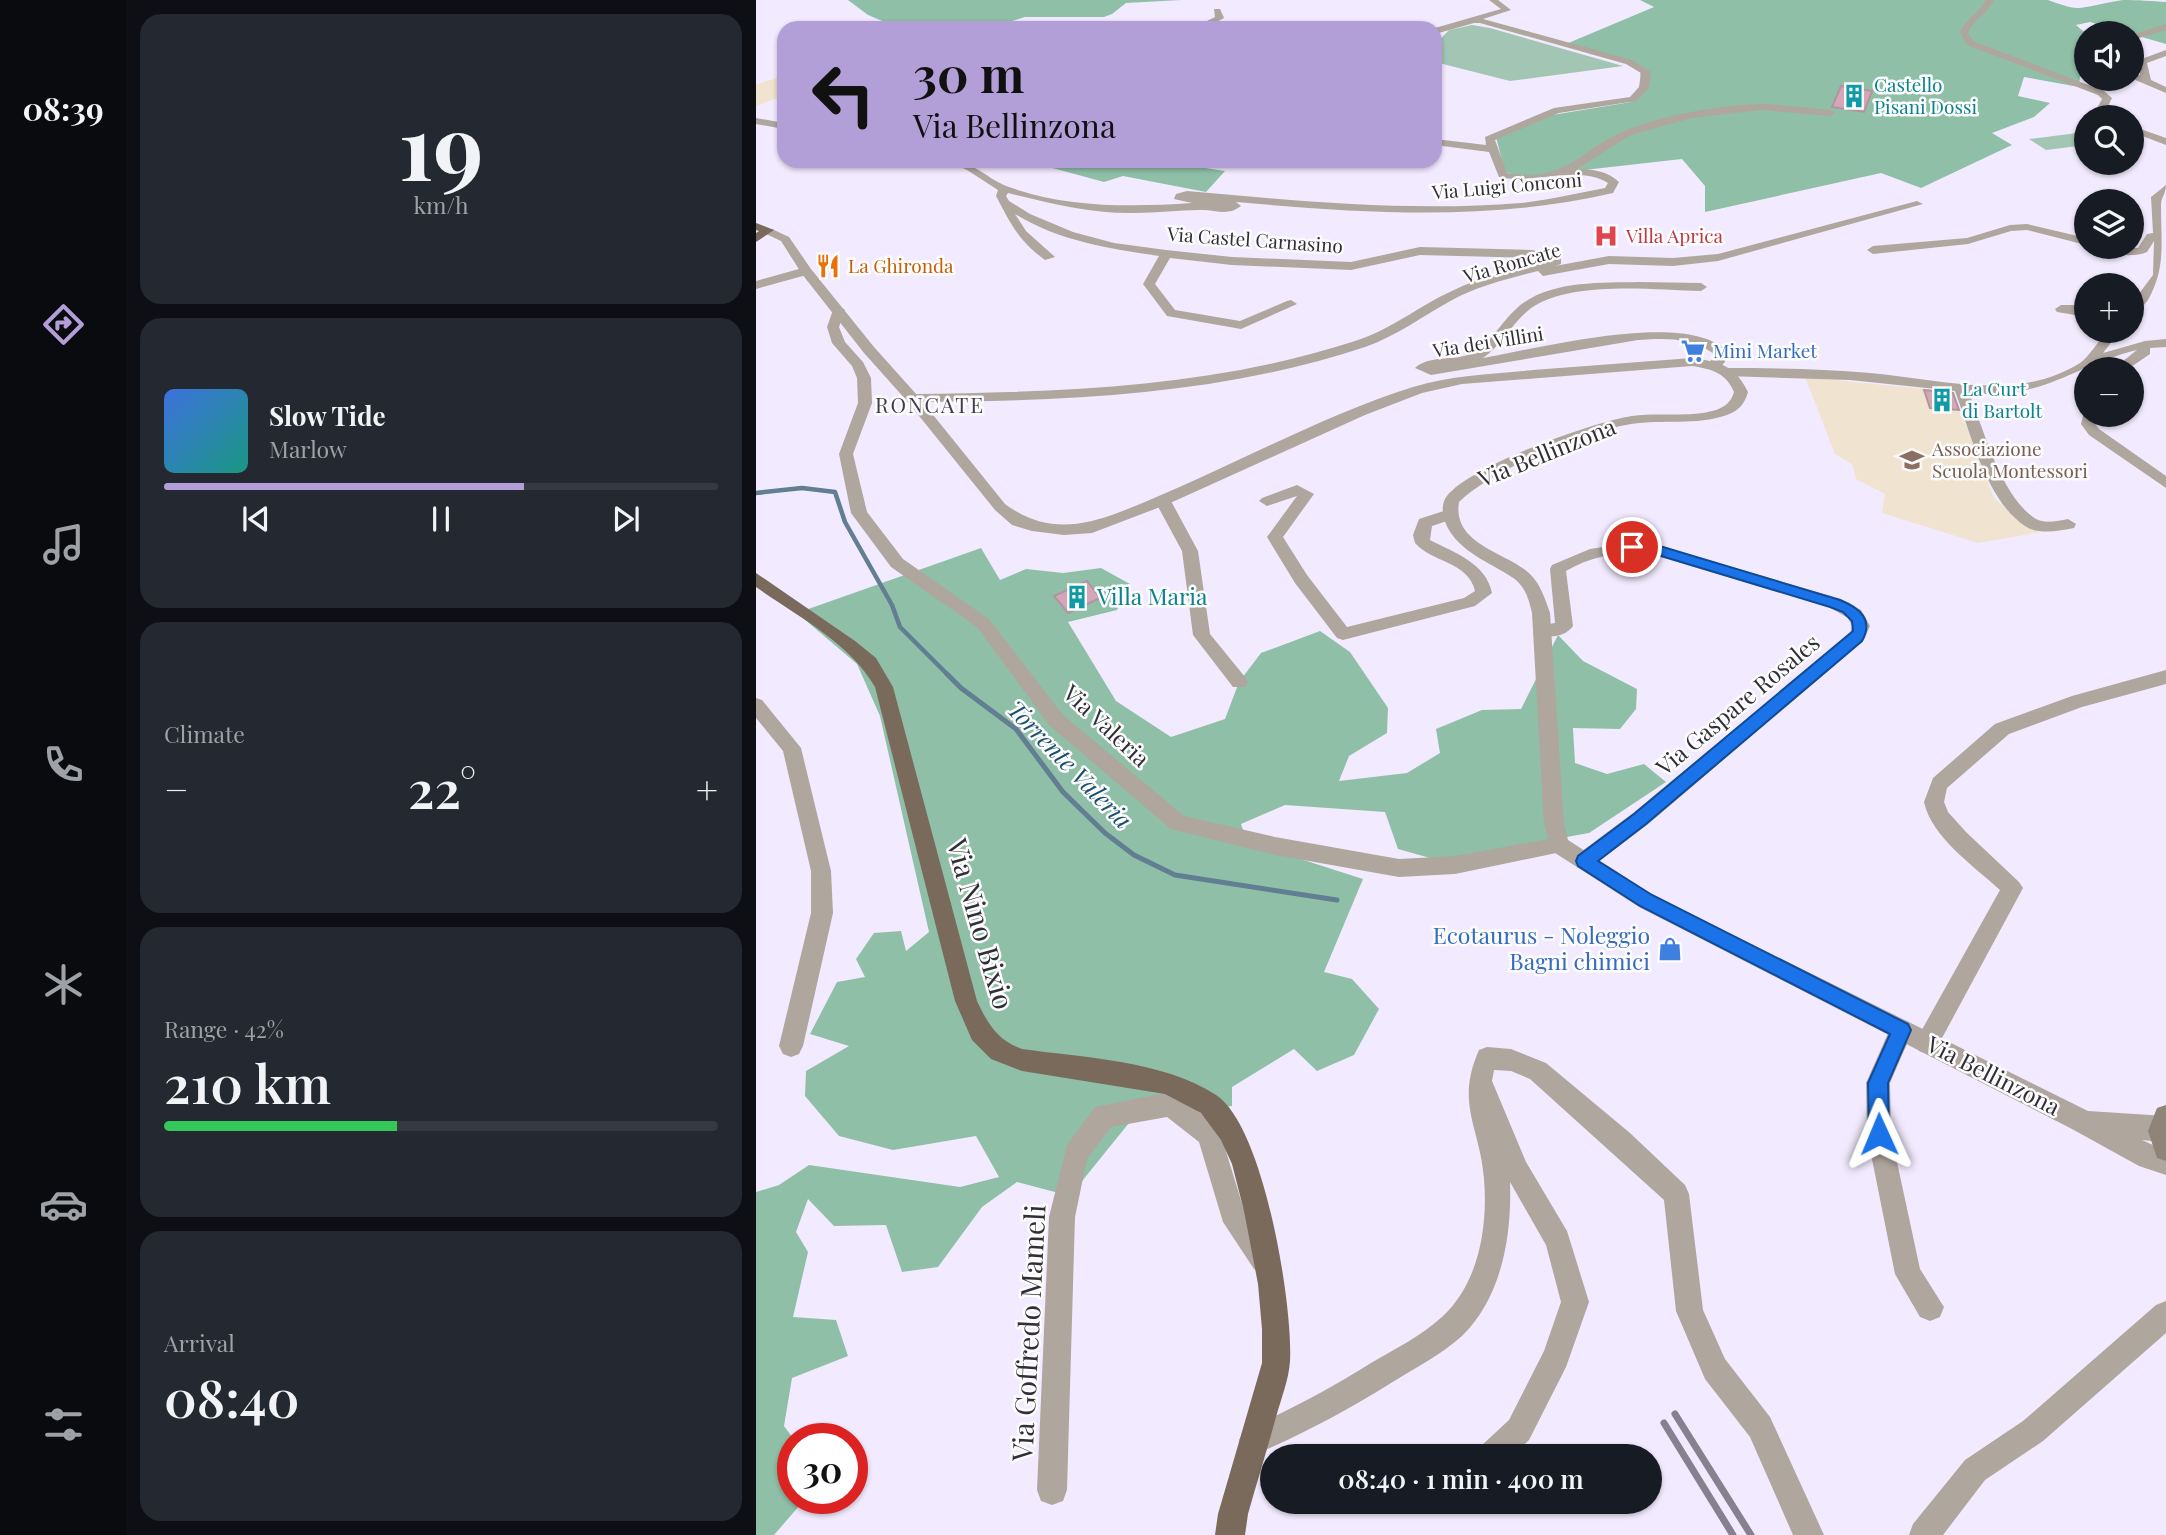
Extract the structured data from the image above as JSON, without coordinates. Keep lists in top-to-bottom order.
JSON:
{
  "streets": {
    "main road": ["Via Nino Bixio"],
    "street": [
      "Via Luigi Conconi",
      "Via Castel Carnasino",
      "Via Roncate",
      "Via dei Villini",
      "Via Bellinzona",
      "Via Gaspare Rosales",
      "Via Valeria",
      "Via Goffredo Mameli"
    ]
  },
  "crossings": [
    ["Via Castel Carnasino", "Via Roncate"],
    ["Via dei Villini", "Via Bellinzona"],
    ["Via Bellinzona", "Via Gaspare Rosales"],
    ["Via Bellinzona", "Via Valeria"],
    ["Via Nino Bixio", "Via Goffredo Mameli"]
  ],
  "districts": ["RONCATE"],
  "water": ["Torrente Valeria"],
  "places": {
    "building": ["Castello Pisani Dossi", "La Curt di Bartolt", "Villa Maria"],
    "hospital": ["Villa Aprica"],
    "restaurant": ["La Ghironda"],
    "supermarket": ["Mini Market"],
    "school or university": ["Associazione Scuola Montessori"],
    "shop": ["Ecotaurus - Noleggio Bagni chimici"]
  },
  "page": {
    "tabs": "08:39",
    "tile": [
      ["19", "km/h"],
      "Climate",
      ["Range · 42%", "210 km"],
      ["Arrival", "08:40"]
    ],
    "map_buttons": ["+", "−"],
    "turn": ["30 m", "Via Bellinzona"],
    "song": ["Slow Tide", "Marlow"],
    "heat": ["−", "22°", "+"],
    "limit": "30",
    "trip": "08:40 · 1 min · 400 m"
  }
}
